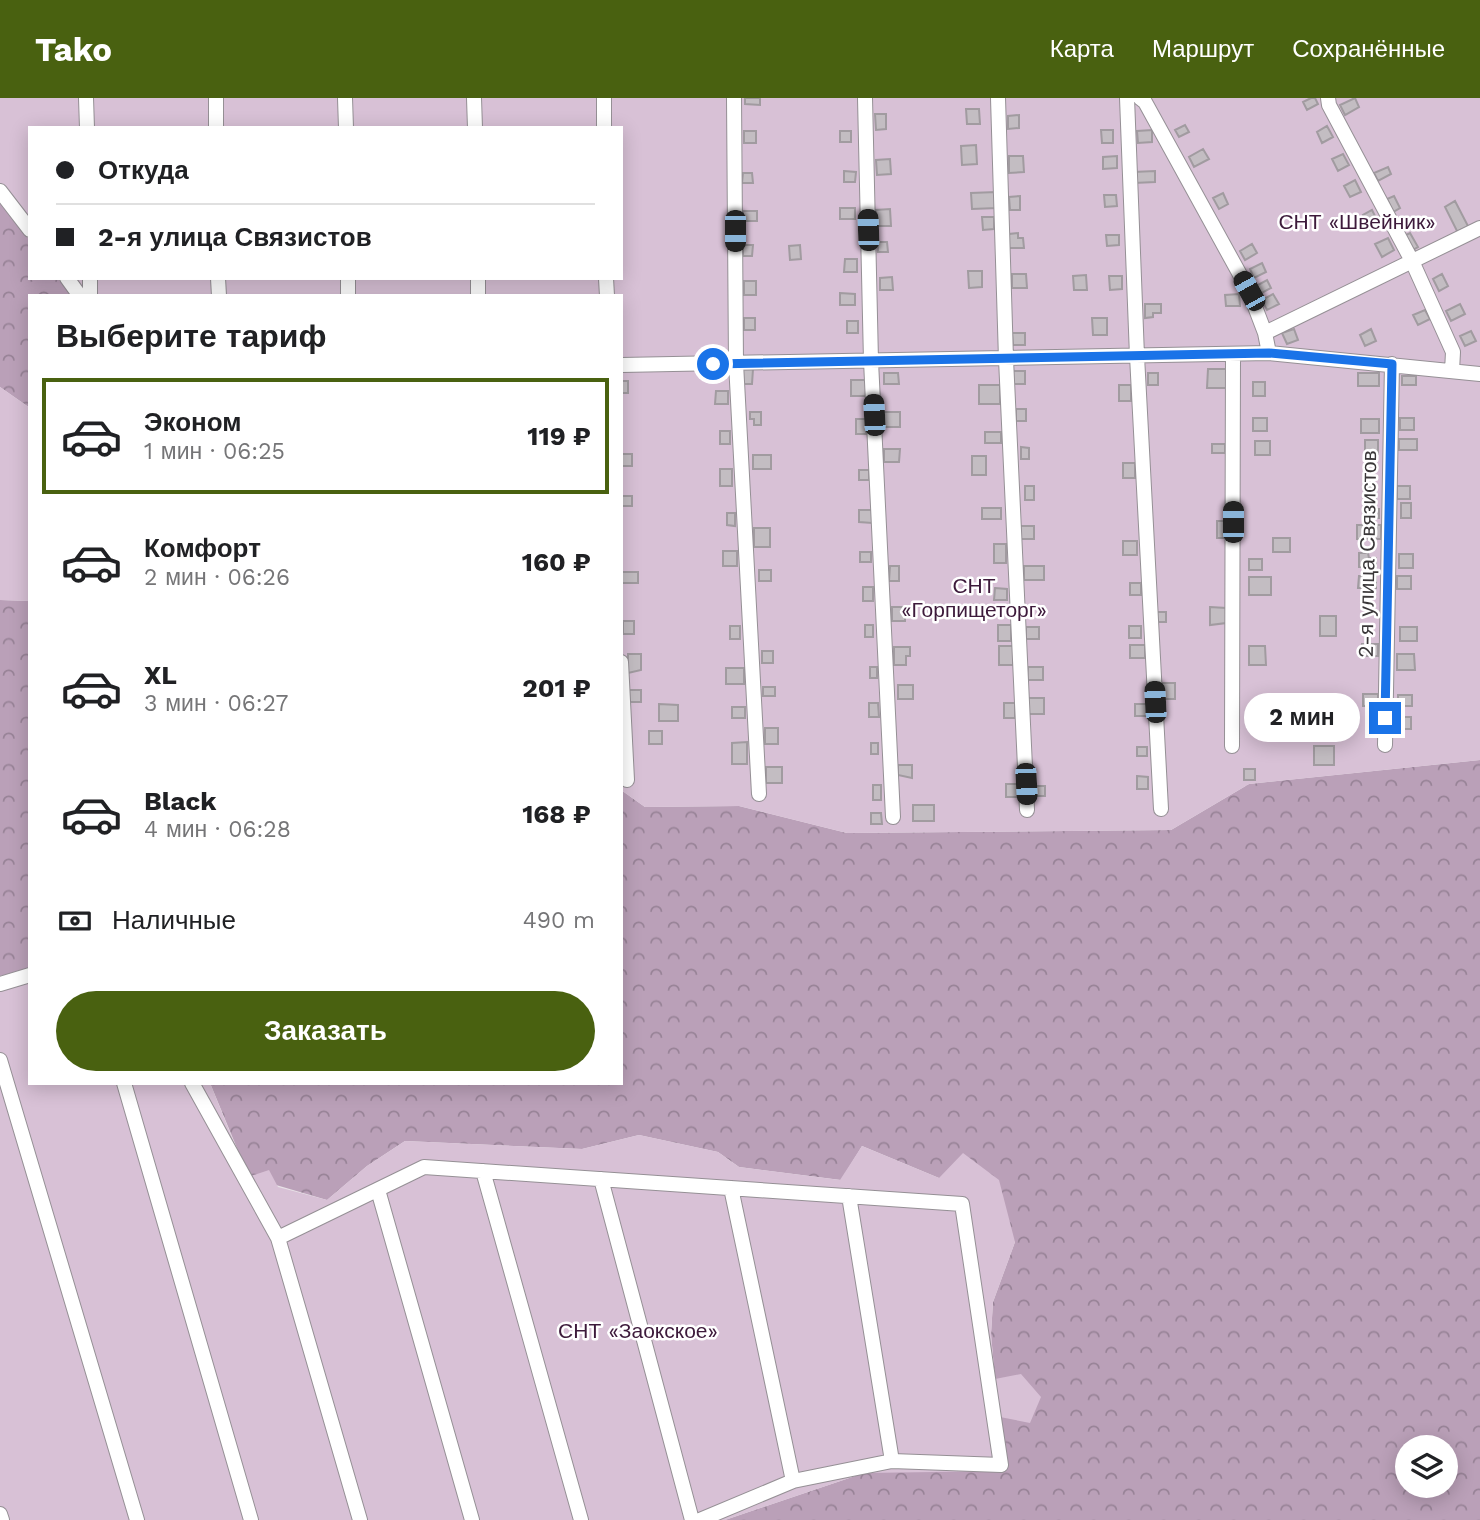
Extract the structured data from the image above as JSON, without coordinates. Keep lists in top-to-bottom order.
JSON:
{
  "streets": {
    "street": ["2-я улица Связистов"]
  },
  "parks": ["СНТ «Швейник»", "СНТ «Горпищеторг»", "СНТ «Заокское»"],
  "page": {
    "header": "Tako",
    "nav": ["Карта", "Маршрут", "Сохранённые"],
    "banner": ["Откуда", "2-я улица Связистов"],
    "heading": "Выберите тариф",
    "list": [
      {
        "name": "Эконом",
        "note": "1 мин · 06:25",
        "value": "119 ₽"
      },
      {
        "name": "Комфорт",
        "note": "2 мин · 06:26",
        "value": "160 ₽"
      },
      {
        "name": "XL",
        "note": "3 мин · 06:27",
        "value": "201 ₽"
      },
      {
        "name": "Black",
        "note": "4 мин · 06:28",
        "value": "168 ₽"
      }
    ],
    "bubble": "2 мин",
    "pay": ["Наличные", "490 m"],
    "buttons": "Заказать"
  }
}
